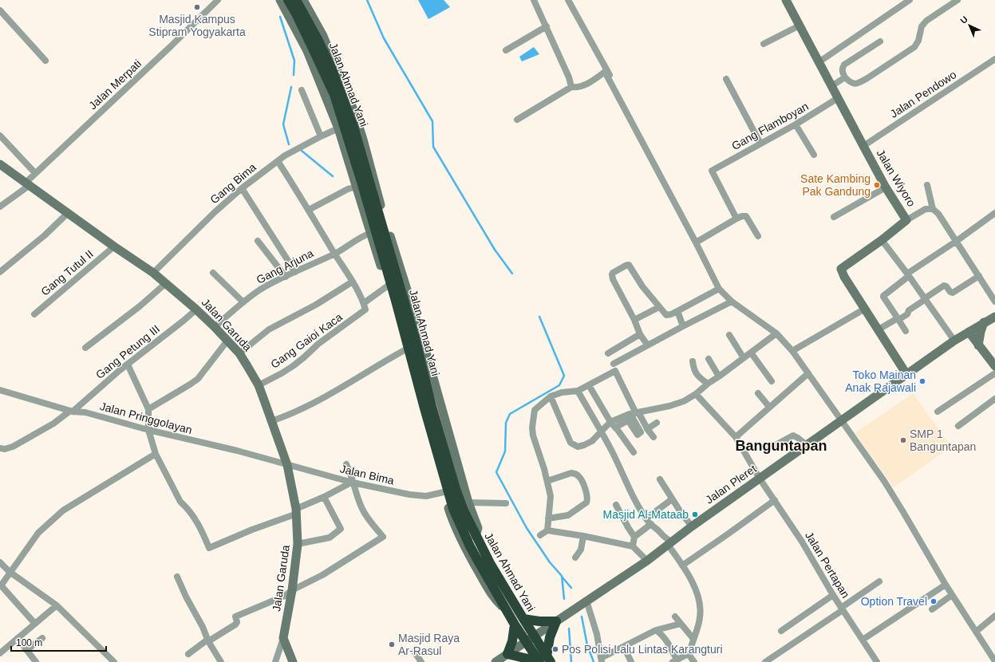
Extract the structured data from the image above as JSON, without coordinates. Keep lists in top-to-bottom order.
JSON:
{
  "streets": {
    "highway": ["Jalan Ahmad Yani"],
    "street": [
      "Jalan Merpati",
      "Jalan Pendowo",
      "Gang Flamboyan",
      "Jalan Wiyoro",
      "Gang Bima",
      "Gang Arjuna",
      "Gang Tutul II",
      "Jalan Garuda",
      "Gang Gaioi Kaca",
      "Gang Petung III",
      "Jalan Pringgolayan",
      "Jalan Bima",
      "Jalan Pleret",
      "Jalan Pertapan"
    ]
  },
  "crossings": [
    ["Jalan Merpati", "Jalan Garuda"],
    ["Jalan Ahmad Yani", "Jalan Pleret"],
    ["Jalan Pendowo", "Jalan Wiyoro"],
    ["Gang Flamboyan", "Jalan Wiyoro"],
    ["Jalan Wiyoro", "Jalan Pleret"],
    ["Gang Bima", "Jalan Garuda"],
    ["Gang Arjuna", "Jalan Garuda"],
    ["Gang Tutul II", "Jalan Garuda"],
    ["Jalan Garuda", "Gang Gaioi Kaca"],
    ["Jalan Garuda", "Gang Petung III"],
    ["Jalan Garuda", "Jalan Pringgolayan"],
    ["Jalan Garuda", "Jalan Bima"],
    ["Gang Petung III", "Jalan Pringgolayan"],
    ["Jalan Pringgolayan", "Jalan Bima"],
    ["Jalan Pleret", "Jalan Pertapan"]
  ],
  "districts": ["Banguntapan"],
  "places": [
    "Masjid Kampus Stipram Yogyakarta",
    "Sate Kambing Pak Gandung",
    "Toko Mainan Anak Rajawali",
    "SMP 1 Banguntapan",
    "Masjid Al-Mataab",
    "Option Travel",
    "Masjid Raya Ar-Rasul",
    "Pos Polisi Lalu Lintas Karangturi"
  ],
  "scale_bar": "100 m",
  "north": "top left"
}
